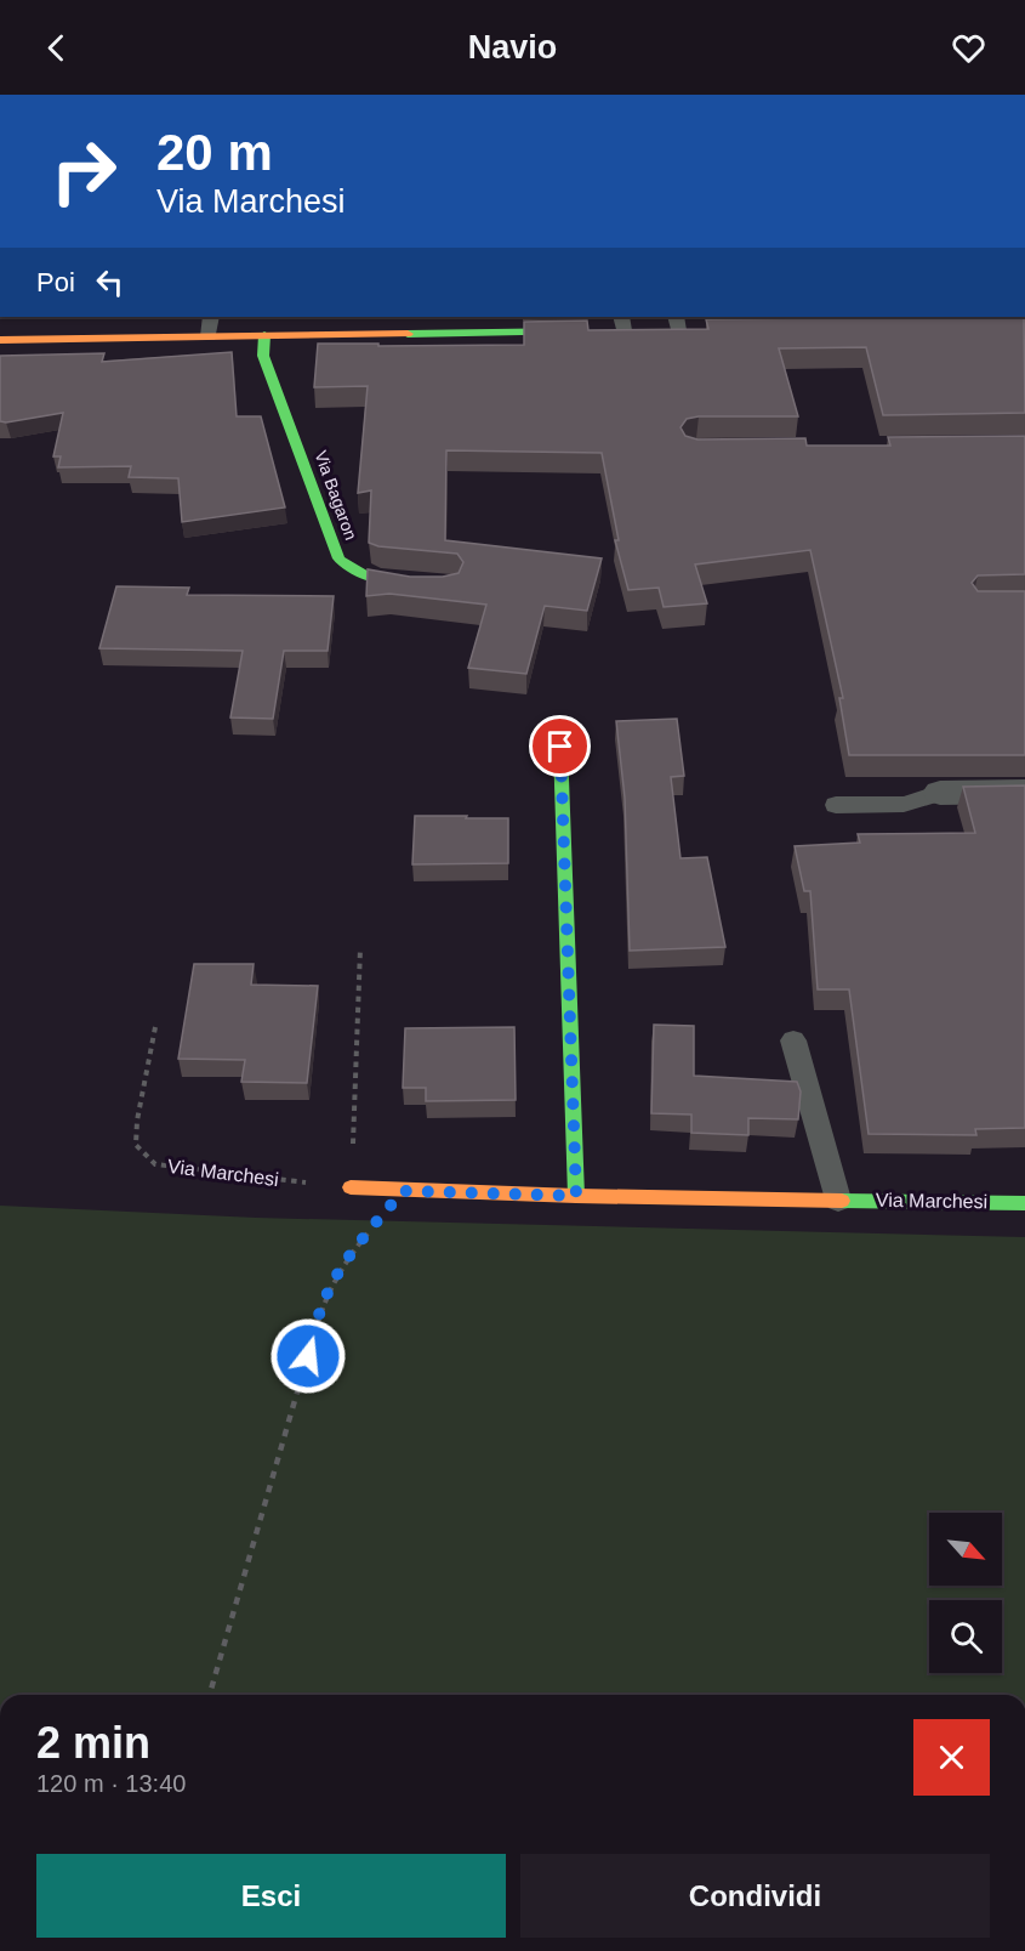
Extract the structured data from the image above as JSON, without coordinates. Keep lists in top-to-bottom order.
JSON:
{
  "streets": {
    "street": ["Via Bagaron", "Via Marchesi"]
  },
  "north": "bottom right",
  "page": {
    "header": "Navio",
    "turn": ["20 m", "Via Marchesi"],
    "then": "Poi",
    "heading": ["2 min", "120 m · 13:40"],
    "buttons": ["Esci", "Condividi"]
  }
}
